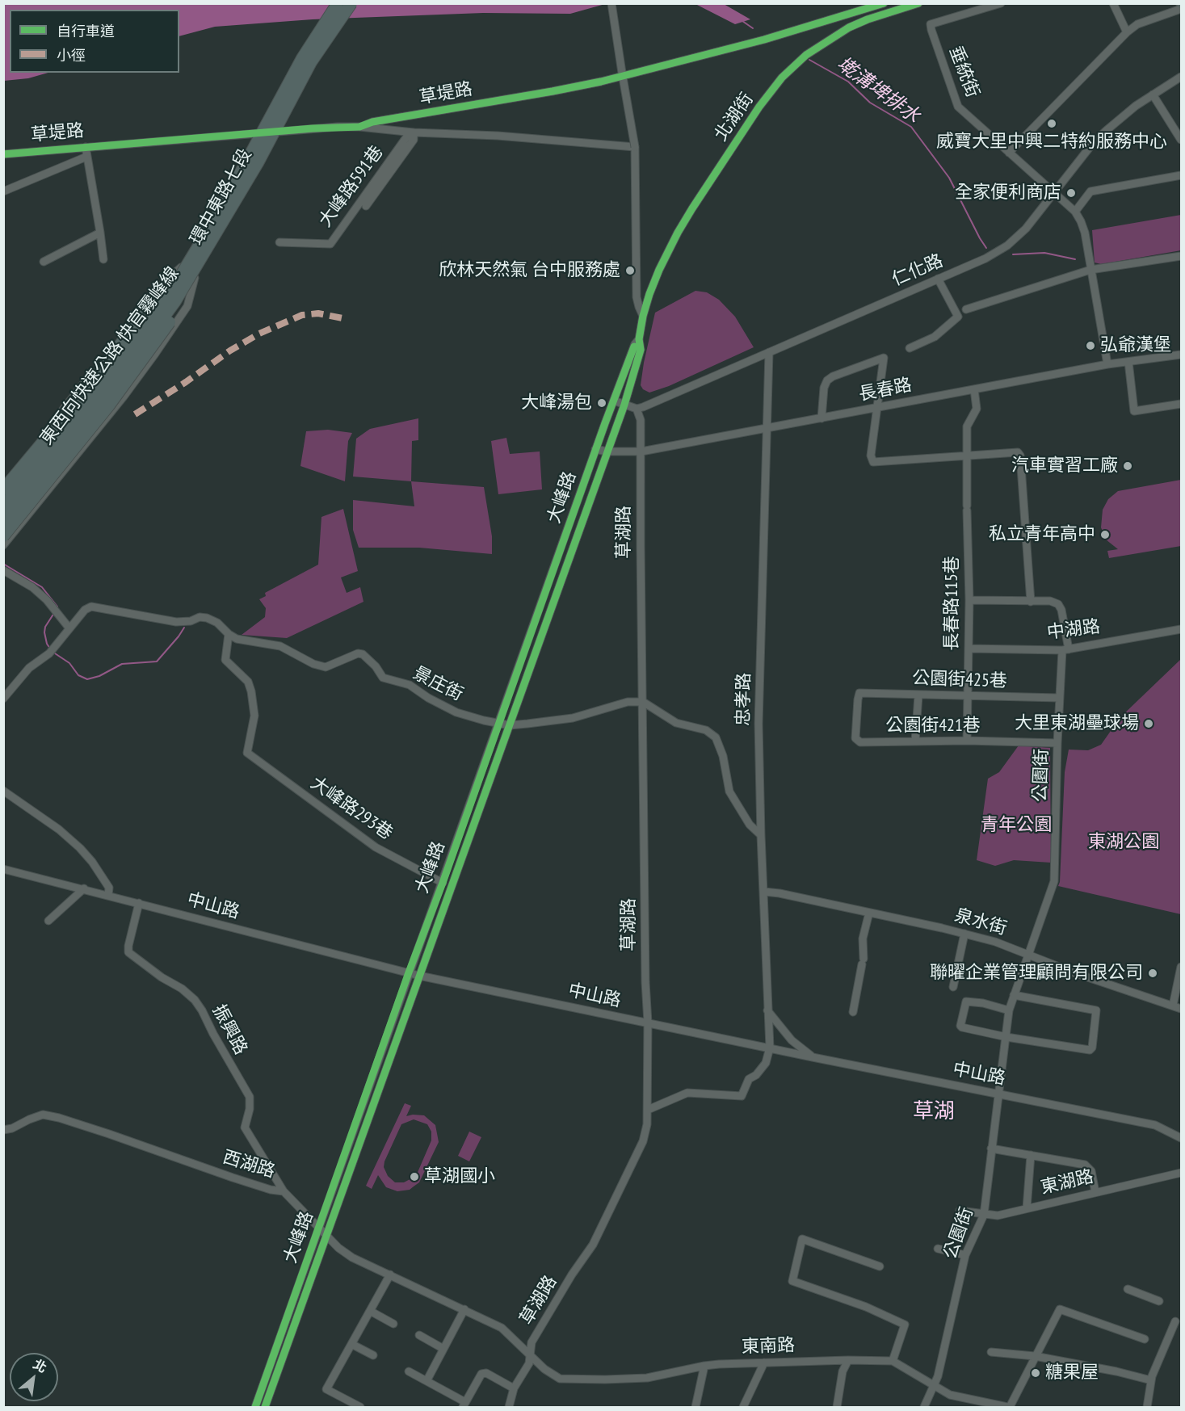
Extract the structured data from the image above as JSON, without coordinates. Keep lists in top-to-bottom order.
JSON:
{
  "streets": {
    "highway": ["東西向快速公路 快官霧峰線"],
    "street": [
      "垂統街",
      "草堤路",
      "北湖街",
      "大峰路591巷",
      "環中東路七段",
      "仁化路",
      "長春路",
      "大峰路",
      "草湖路",
      "長春路115巷",
      "中湖路",
      "公園街425巷",
      "景庄街",
      "忠孝路",
      "公園街421巷",
      "公園街",
      "大峰路293巷",
      "中山路",
      "泉水街",
      "振興路",
      "西湖路",
      "東湖路",
      "東南路"
    ]
  },
  "crossings": [
    ["垂統街", "仁化路"],
    ["草堤路", "大峰路591巷"],
    ["草堤路", "環中東路七段"],
    ["草堤路", "大峰路"],
    ["北湖街", "大峰路"],
    ["環中東路七段", "東西向快速公路 快官霧峰線"],
    ["仁化路", "草湖路"],
    ["仁化路", "忠孝路"],
    ["長春路", "大峰路"],
    ["長春路", "草湖路"],
    ["長春路", "長春路115巷"],
    ["長春路", "忠孝路"],
    ["大峰路", "景庄街"],
    ["大峰路", "大峰路293巷"],
    ["大峰路", "中山路"],
    ["大峰路", "西湖路"],
    ["草湖路", "景庄街"],
    ["草湖路", "中山路"],
    ["草湖路", "西湖路"],
    ["草湖路", "東南路"],
    ["長春路115巷", "中湖路"],
    ["長春路115巷", "公園街425巷"],
    ["長春路115巷", "公園街421巷"],
    ["長春路115巷", "公園街"],
    ["中湖路", "公園街"],
    ["公園街425巷", "公園街421巷"],
    ["公園街425巷", "公園街"],
    ["景庄街", "大峰路293巷"],
    ["忠孝路", "中山路"],
    ["忠孝路", "泉水街"],
    ["公園街421巷", "公園街"],
    ["公園街", "中山路"],
    ["公園街", "泉水街"],
    ["公園街", "東湖路"],
    ["中山路", "振興路"],
    ["振興路", "西湖路"],
    ["西湖路", "東南路"]
  ],
  "districts": ["草湖"],
  "water": ["墘溝埤排水"],
  "parks": ["青年公園", "東湖公園"],
  "places": [
    "威寶大里中興二特約服務中心",
    "全家便利商店",
    "欣林天然氣 台中服務處",
    "弘爺漢堡",
    "大峰湯包",
    "汽車實習工廠",
    "私立青年高中",
    "大里東湖壘球場",
    "聯曜企業管理顧問有限公司",
    "草湖國小",
    "糖果屋"
  ],
  "legend": ["自行車道", "小徑"],
  "north": "top right"
}
